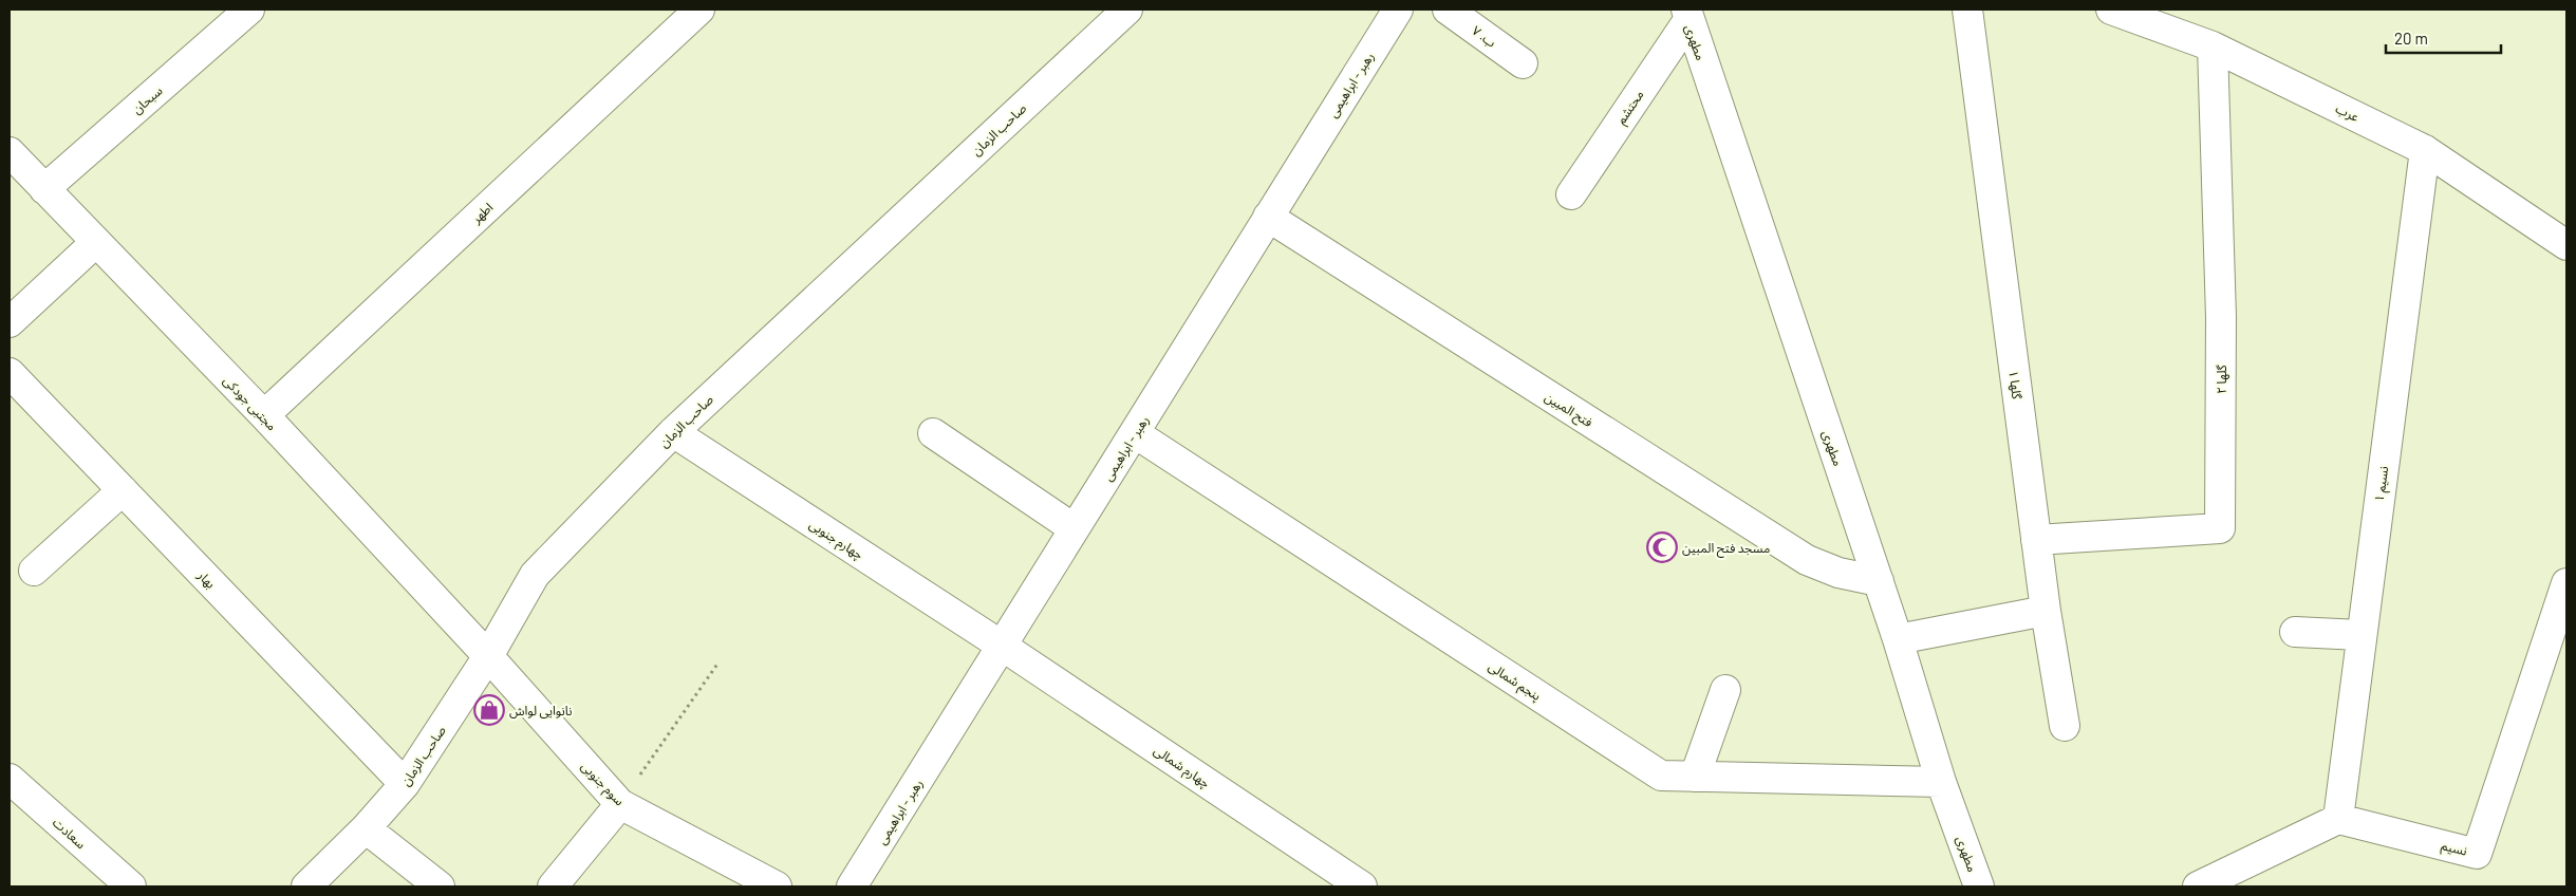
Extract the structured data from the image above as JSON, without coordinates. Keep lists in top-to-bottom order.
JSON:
{
  "streets": {
    "street": [
      "ب. ۷",
      "مطهری",
      "رهبر - ابراهیمی",
      "سبحان",
      "محتشم",
      "عرب",
      "صاحب الزمان",
      "اطهر",
      "گلها ۲",
      "گلها ۱",
      "مجتبی جودکی",
      "فتح المبین",
      "نسیم ۱",
      "چهارم جنوبی",
      "بهار",
      "پنجم شمالی",
      "چهارم شمالی",
      "سوم جنوبی",
      "سعادت",
      "نسیم"
    ]
  },
  "crossings": [
    ["مطهری", "محتشم"],
    ["مطهری", "فتح المبین"],
    ["مطهری", "پنجم شمالی"],
    ["رهبر - ابراهیمی", "فتح المبین"],
    ["رهبر - ابراهیمی", "چهارم جنوبی"],
    ["رهبر - ابراهیمی", "پنجم شمالی"],
    ["رهبر - ابراهیمی", "چهارم شمالی"],
    ["سبحان", "مجتبی جودکی"],
    ["عرب", "گلها ۲"],
    ["عرب", "نسیم ۱"],
    ["صاحب الزمان", "مجتبی جودکی"],
    ["صاحب الزمان", "چهارم جنوبی"],
    ["صاحب الزمان", "بهار"],
    ["صاحب الزمان", "سوم جنوبی"],
    ["اطهر", "مجتبی جودکی"],
    ["گلها ۲", "گلها ۱"],
    ["مجتبی جودکی", "سوم جنوبی"],
    ["نسیم ۱", "نسیم"],
    ["چهارم جنوبی", "چهارم شمالی"]
  ],
  "places": {
    "mosque": ["مسجد فتح المبین"],
    "shop": ["نانوایی لواش"]
  },
  "scale_bar": "20 m"
}
